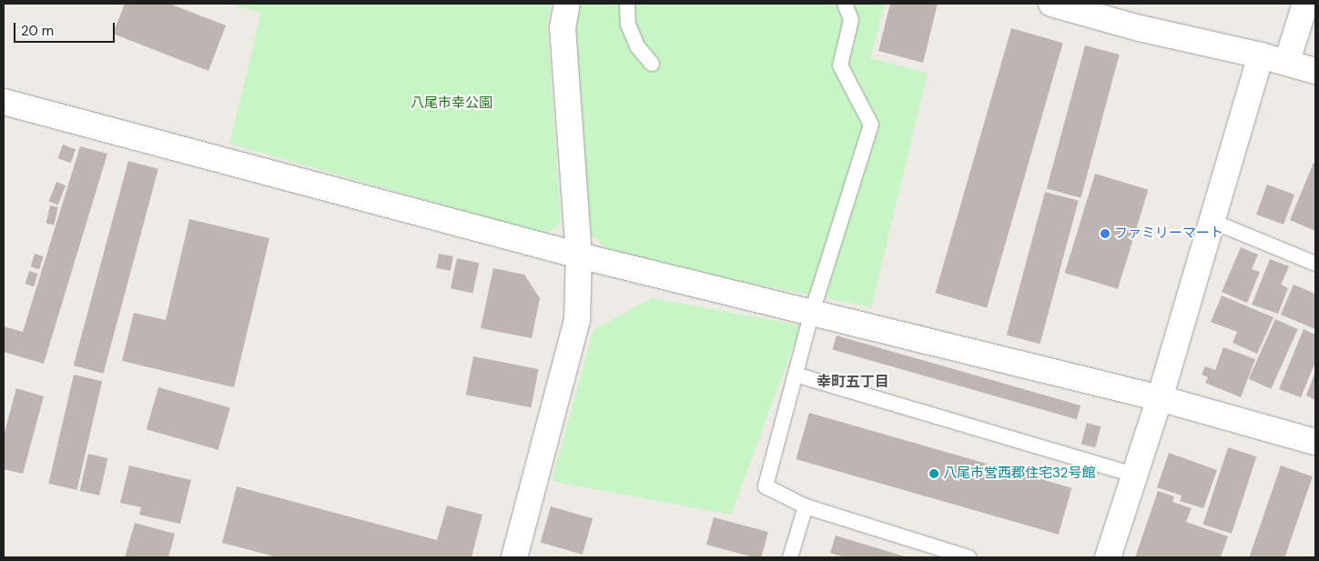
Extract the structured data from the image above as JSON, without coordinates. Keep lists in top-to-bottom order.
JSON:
{
  "districts": ["幸町五丁目"],
  "parks": ["八尾市幸公園"],
  "places": ["ファミリーマート", "八尾市営西郡住宅32号館"],
  "scale_bar": "20 m"
}
